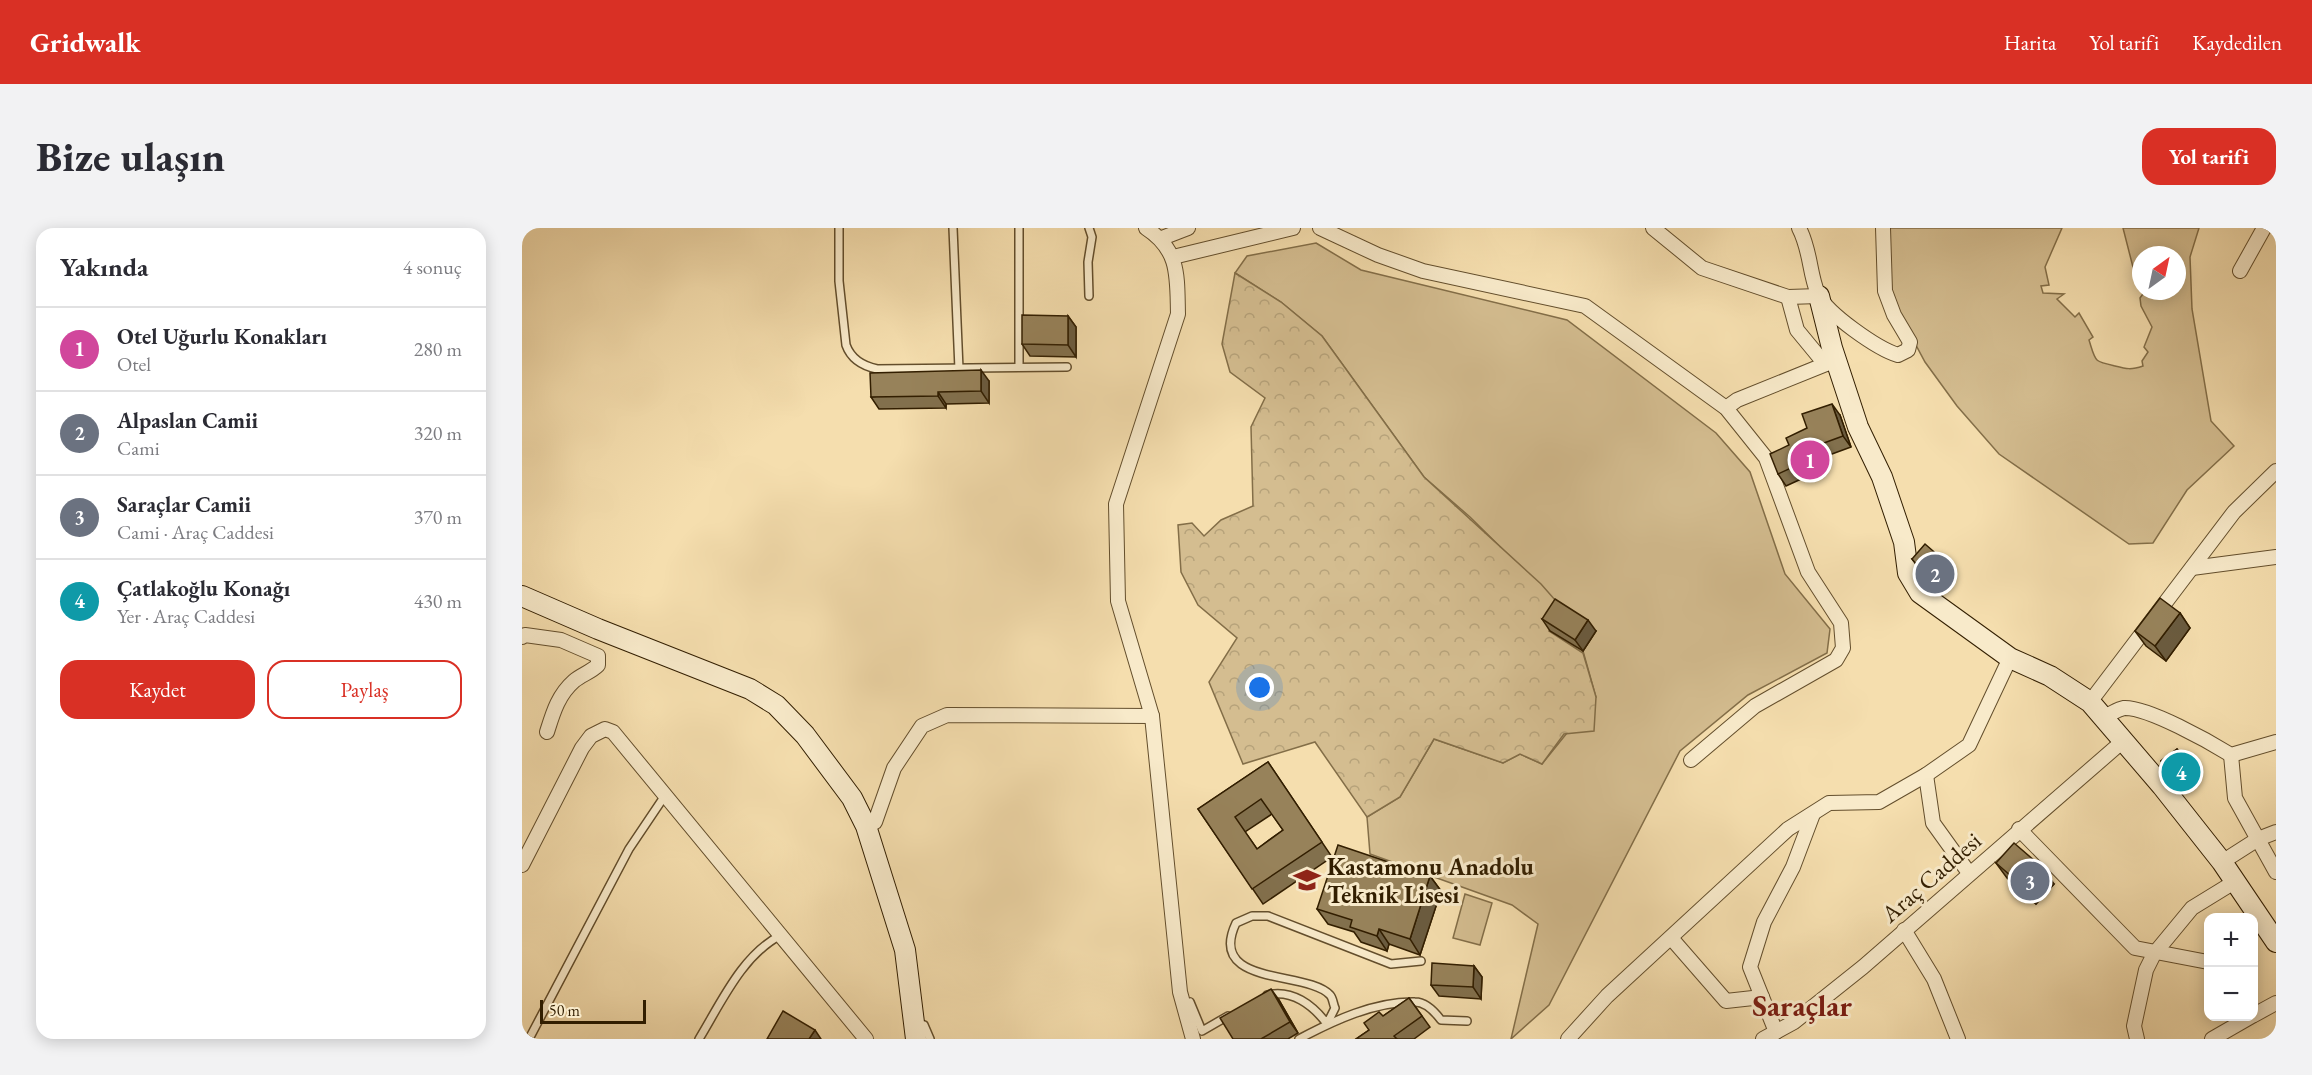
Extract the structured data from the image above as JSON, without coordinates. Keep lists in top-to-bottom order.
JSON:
{
  "streets": {
    "street": ["Araç Caddesi"]
  },
  "districts": ["Saraçlar"],
  "places": {
    "school or university": ["Kastamonu Anadolu Teknik Lisesi"]
  },
  "scale_bar": "50 m",
  "north": "top right",
  "page": {
    "header": "Gridwalk",
    "nav": ["Harita", "Yol tarifi", "Kaydedilen"],
    "buttons": [
      "Yol tarifi",
      ["Kaydet", "Paylaş"]
    ],
    "title": "Bize ulaşın",
    "heading": ["Yakında", "4 sonuç"],
    "list": [
      {
        "mark": "1",
        "name": "Otel Uğurlu Konakları",
        "note": "Otel",
        "value": "280 m"
      },
      {
        "mark": "2",
        "name": "Alpaslan Camii",
        "note": "Cami",
        "value": "320 m"
      },
      {
        "mark": "3",
        "name": "Saraçlar Camii",
        "note": "Cami · Araç Caddesi",
        "value": "370 m"
      },
      {
        "mark": "4",
        "name": "Çatlakoğlu Konağı",
        "note": "Yer · Araç Caddesi",
        "value": "430 m"
      }
    ],
    "pins": [
      "1",
      "2",
      "4",
      "3"
    ],
    "map_buttons": ["+", "−"],
    "scale": "50 m"
  }
}
